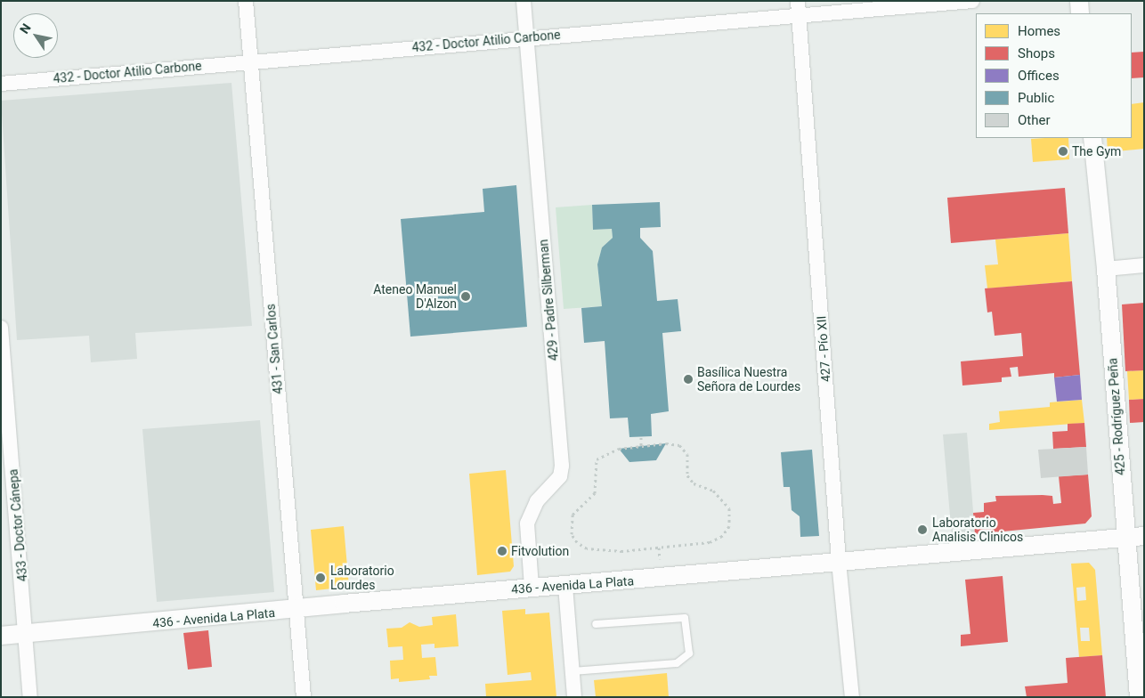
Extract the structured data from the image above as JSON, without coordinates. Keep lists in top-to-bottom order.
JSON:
{
  "streets": {
    "street": [
      "432 - Doctor Atilio Carbone",
      "429 - Padre Silberman",
      "431 - San Carlos",
      "427 - Pío XII",
      "425 - Rodríguez Peña",
      "433 - Doctor Cánepa",
      "436 - Avenida La Plata"
    ]
  },
  "crossings": [
    ["432 - Doctor Atilio Carbone", "429 - Padre Silberman"],
    ["432 - Doctor Atilio Carbone", "431 - San Carlos"],
    ["432 - Doctor Atilio Carbone", "427 - Pío XII"],
    ["429 - Padre Silberman", "436 - Avenida La Plata"],
    ["431 - San Carlos", "436 - Avenida La Plata"],
    ["427 - Pío XII", "436 - Avenida La Plata"],
    ["425 - Rodríguez Peña", "436 - Avenida La Plata"],
    ["433 - Doctor Cánepa", "436 - Avenida La Plata"]
  ],
  "places": [
    "The Gym",
    "Ateneo Manuel D'Alzon",
    "Basílica Nuestra Señora de Lourdes",
    "Laboratorio Analisis Clinicos",
    "Fitvolution",
    "Laboratorio Lourdes"
  ],
  "legend": [
    "Homes",
    "Shops",
    "Offices",
    "Public",
    "Other"
  ],
  "north": "top left"
}
